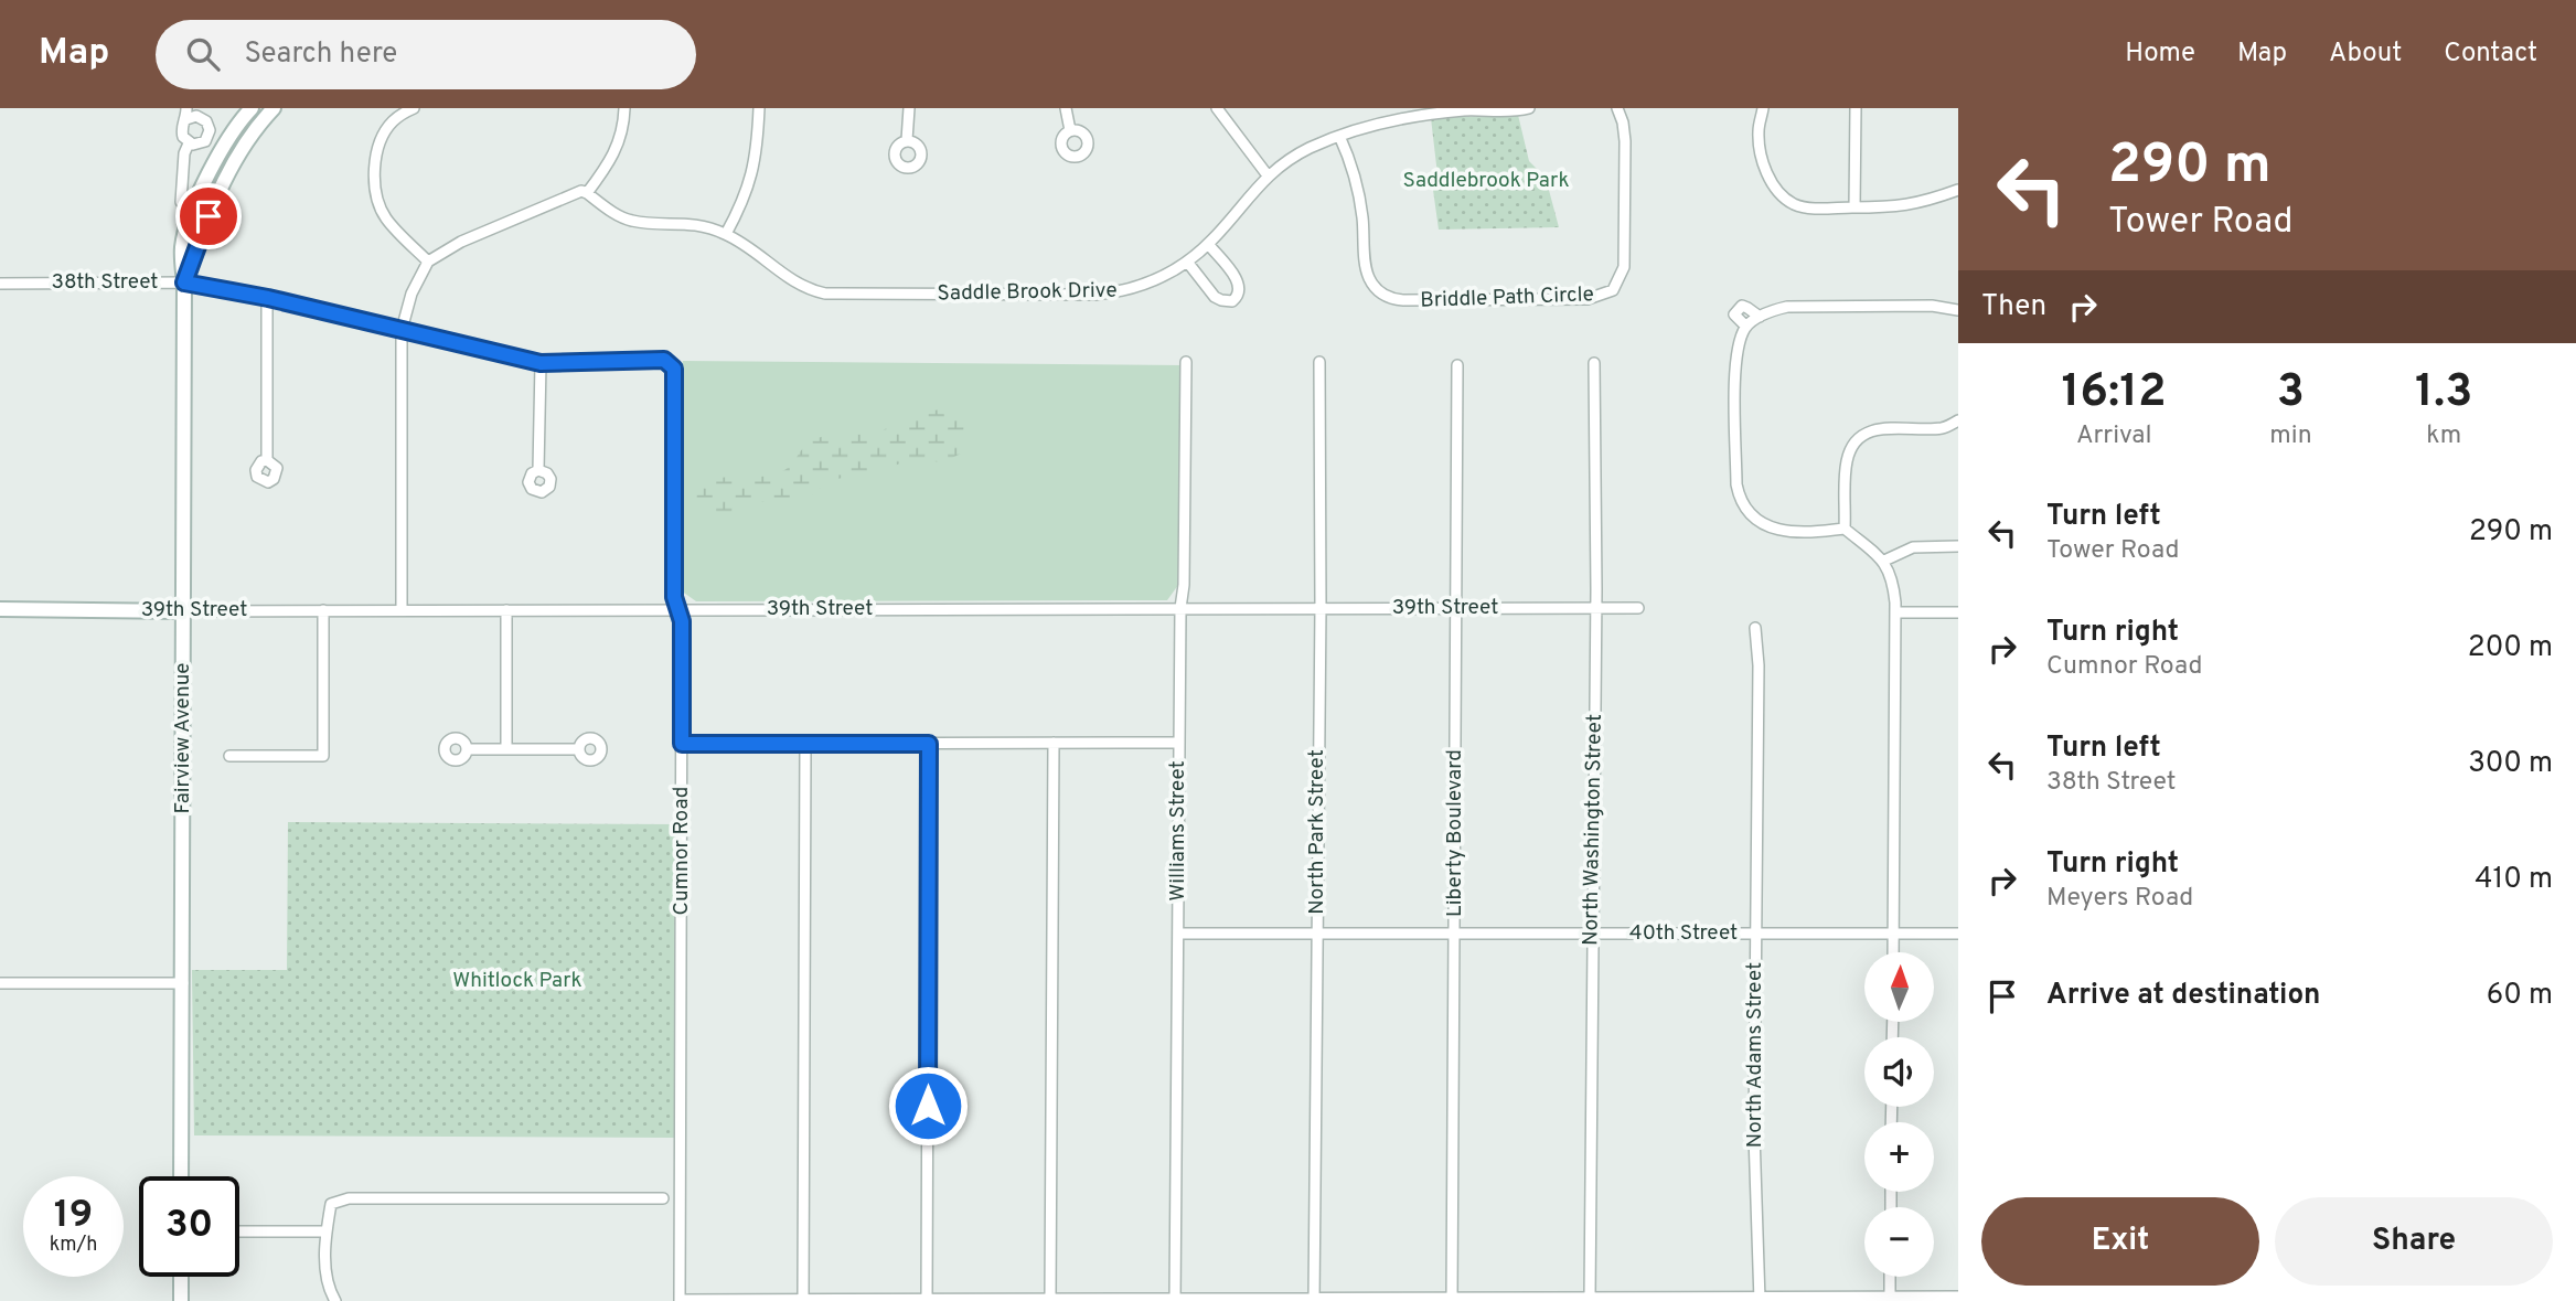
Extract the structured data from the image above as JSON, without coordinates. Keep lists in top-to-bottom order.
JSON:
{
  "streets": {
    "street": [
      "38th Street",
      "Saddle Brook Drive",
      "Briddle Path Circle",
      "39th Street",
      "Fairview Avenue",
      "North Washington Street",
      "Williams Street",
      "North Park Street",
      "Liberty Boulevard",
      "Cumnor Road",
      "40th Street",
      "North Adams Street"
    ]
  },
  "crossings": [
    ["38th Street", "Fairview Avenue"],
    ["38th Street", "Cumnor Road"],
    ["Saddle Brook Drive", "Briddle Path Circle"],
    ["39th Street", "Fairview Avenue"],
    ["39th Street", "North Washington Street"],
    ["39th Street", "Williams Street"],
    ["39th Street", "North Park Street"],
    ["39th Street", "Liberty Boulevard"],
    ["39th Street", "Cumnor Road"],
    ["North Washington Street", "40th Street"],
    ["Williams Street", "40th Street"],
    ["North Park Street", "40th Street"],
    ["Liberty Boulevard", "40th Street"],
    ["40th Street", "North Adams Street"]
  ],
  "parks": ["Saddlebrook Park", "Whitlock Park"],
  "north": "top",
  "page": {
    "header": "Map",
    "search": "Search here",
    "nav": [
      "Home",
      "Map",
      "About",
      "Contact"
    ],
    "turn": ["290 m", "Tower Road"],
    "then": "Then",
    "eta": [
      "16:12",
      "Arrival",
      "3",
      "min",
      "1.3",
      "km"
    ],
    "list": [
      {
        "name": "Turn left",
        "note": "Tower Road",
        "value": "290 m"
      },
      {
        "name": "Turn right",
        "note": "Cumnor Road",
        "value": "200 m"
      },
      {
        "name": "Turn left",
        "note": "38th Street",
        "value": "300 m"
      },
      {
        "name": "Turn right",
        "note": "Meyers Road",
        "value": "410 m"
      },
      {
        "name": "Arrive at destination",
        "value": "60 m"
      }
    ],
    "map_buttons": ["+", "−"],
    "speed": "19 km/h",
    "limit": "30",
    "buttons": ["Exit", "Share"]
  }
}
